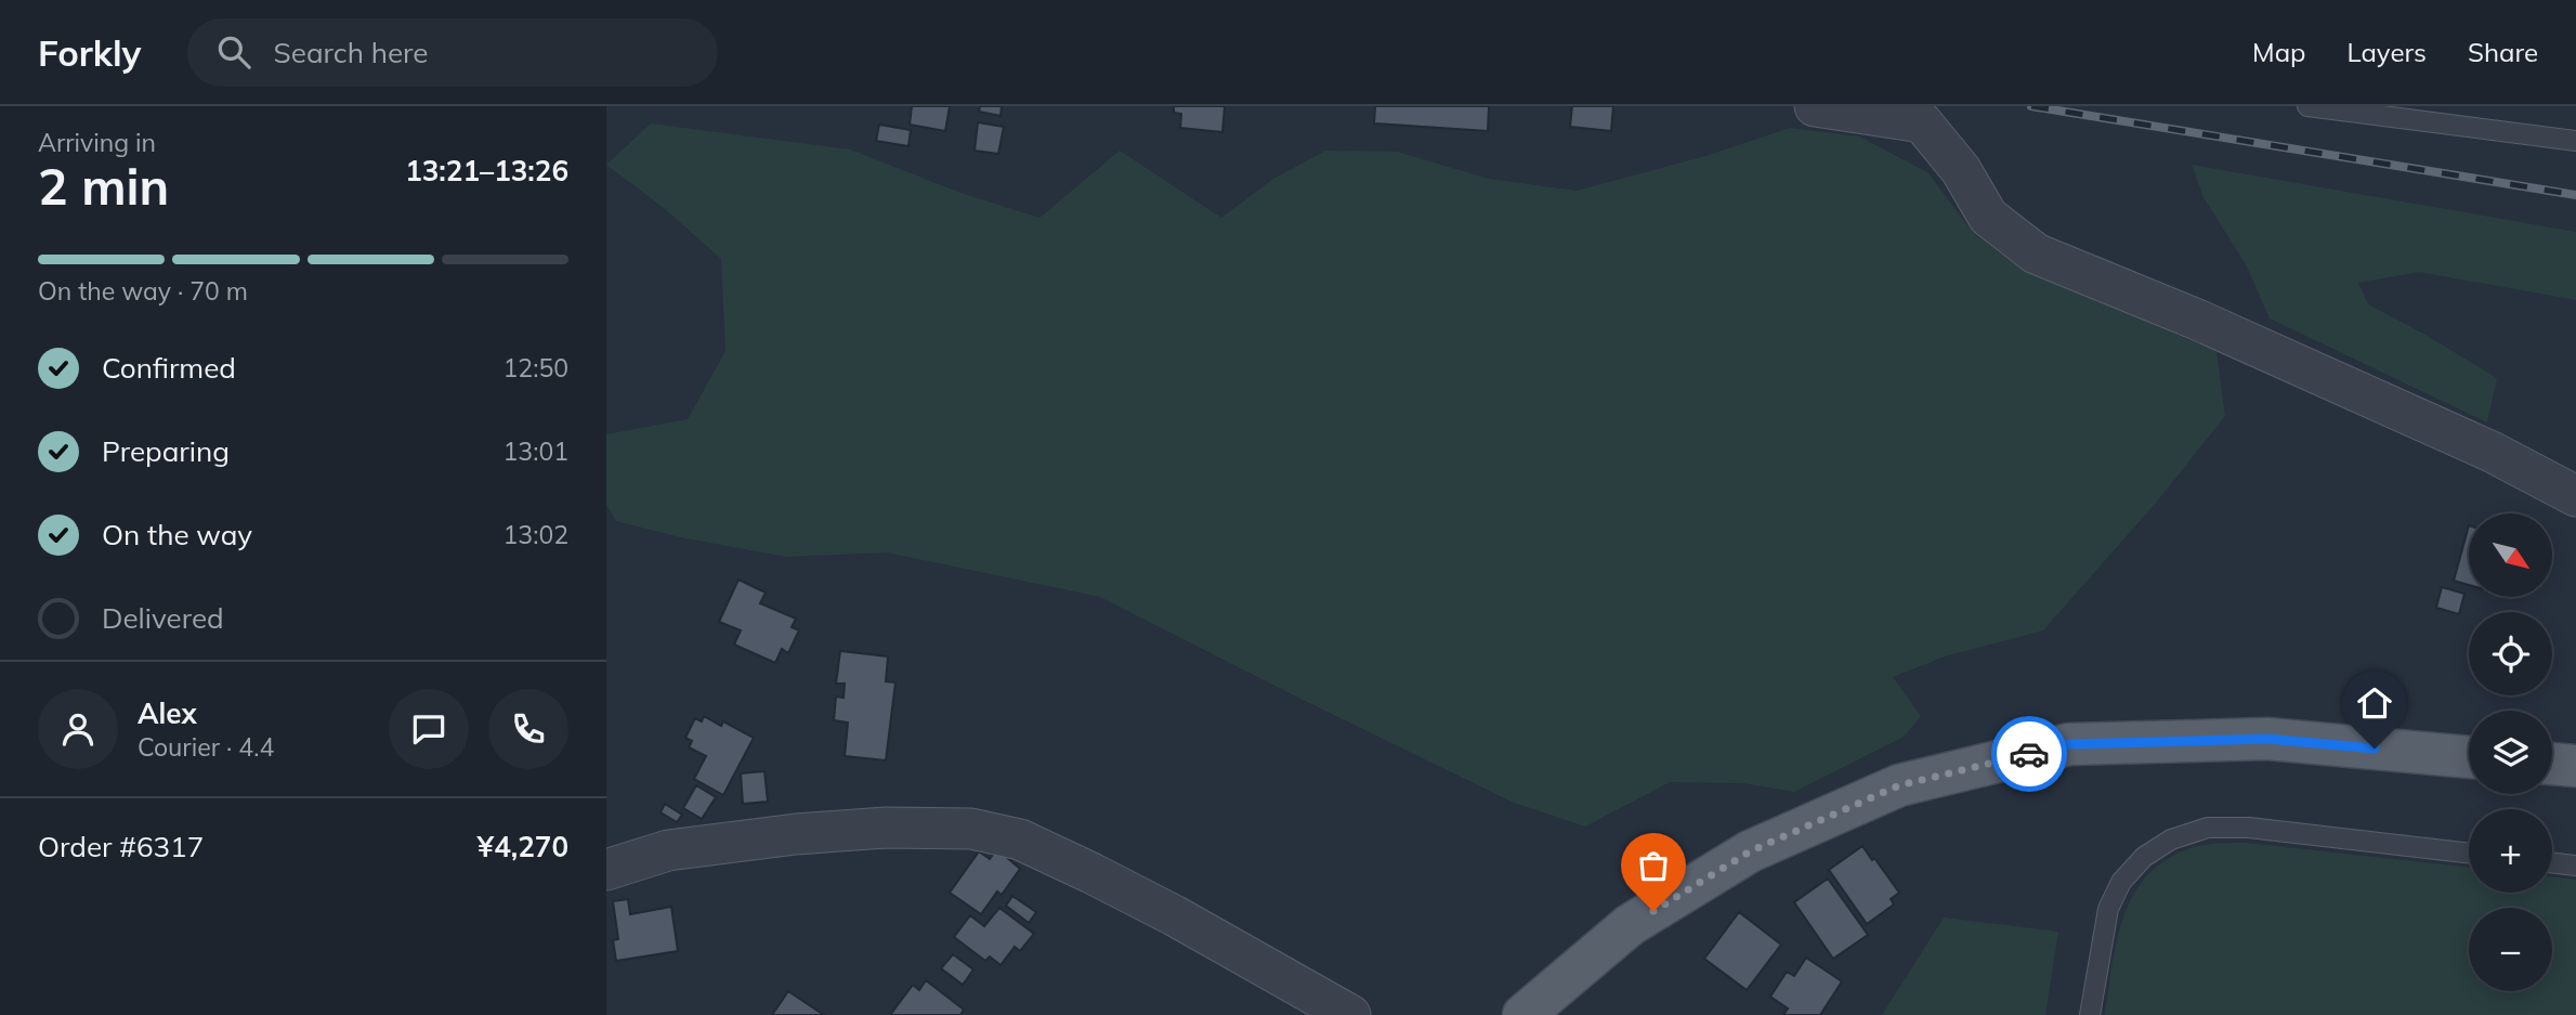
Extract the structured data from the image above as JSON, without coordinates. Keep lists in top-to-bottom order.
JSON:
{
  "north": "bottom right",
  "page": {
    "header": "Forkly",
    "search": "Search here",
    "nav": ["Map", "Layers", "Share"],
    "heading": ["2 min", "Arriving in", "13:21–13:26"],
    "panel": [
      "Alex",
      "Courier · 4.4",
      "Order #6317",
      "¥4,270"
    ],
    "bar": "On the way · 70 m",
    "list": [
      ["Confirmed", "12:50"],
      ["Preparing", "13:01"],
      ["On the way", "13:02"],
      "Delivered"
    ],
    "map_buttons": ["+", "−"]
  }
}
